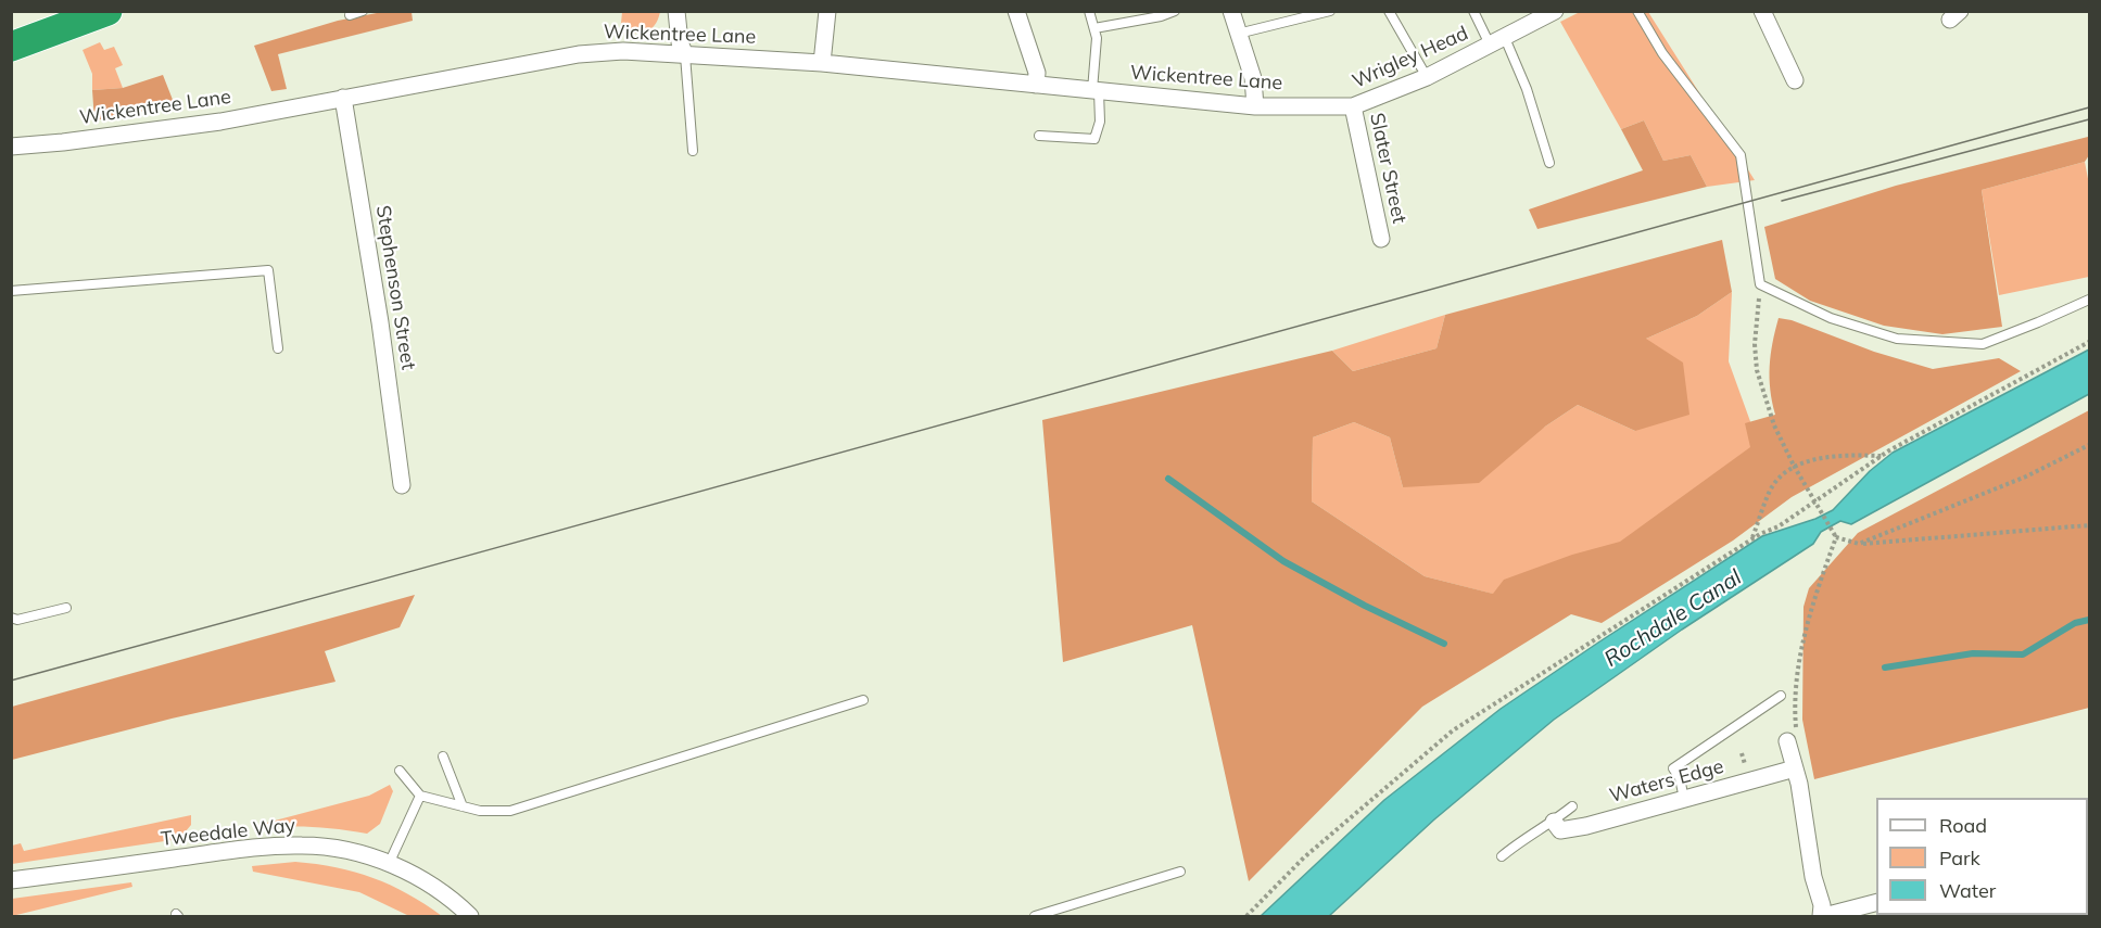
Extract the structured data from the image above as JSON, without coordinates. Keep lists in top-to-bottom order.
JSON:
{
  "streets": {
    "street": [
      "Wickentree Lane",
      "Wrigley Head",
      "Slater Street",
      "Stephenson Street",
      "Waters Edge",
      "Tweedale Way"
    ]
  },
  "crossings": [
    ["Wickentree Lane", "Wrigley Head"],
    ["Wickentree Lane", "Slater Street"],
    ["Wickentree Lane", "Stephenson Street"],
    ["Wrigley Head", "Slater Street"]
  ],
  "water": ["Rochdale Canal"],
  "legend": ["Road", "Park", "Water"]
}
